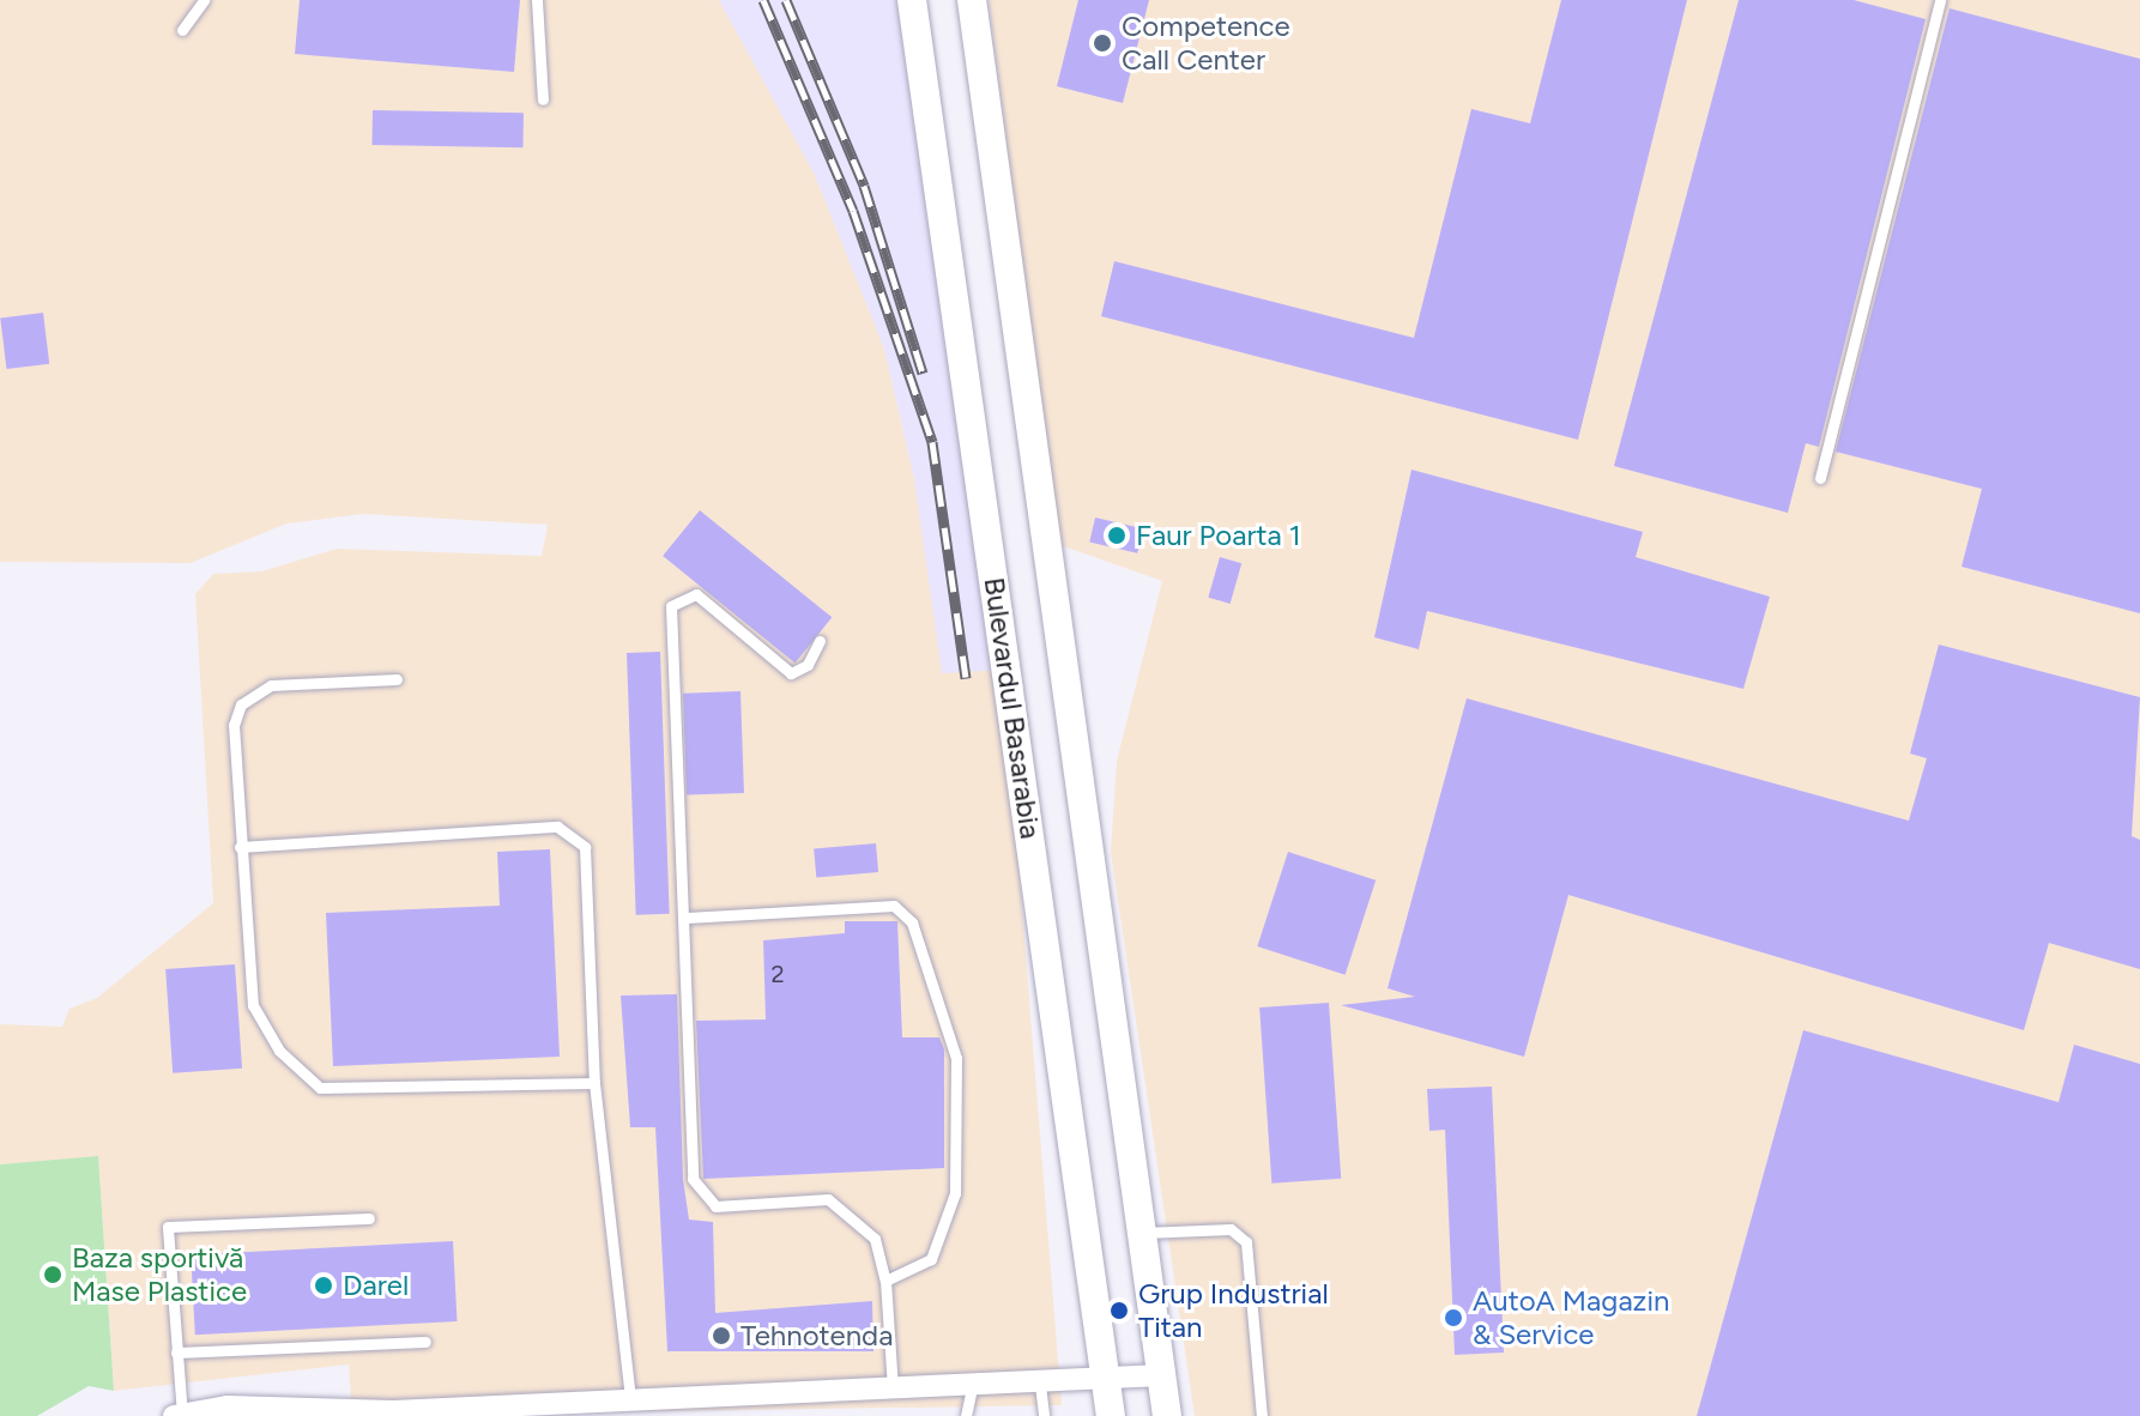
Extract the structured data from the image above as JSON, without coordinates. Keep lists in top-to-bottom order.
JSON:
{
  "streets": {
    "main road": ["Bulevardul Basarabia"]
  },
  "places": [
    "Competence Call Center",
    "Faur Poarta 1",
    "Baza sportivă Mase Plastice",
    "Darel",
    "Grup Industrial Titan",
    "AutoA Magazin & Service",
    "Tehnotenda"
  ],
  "house_numbers": ["2"]
}
